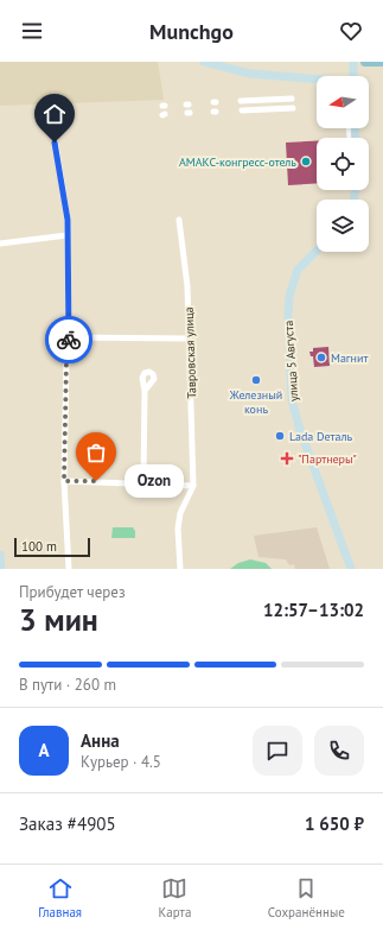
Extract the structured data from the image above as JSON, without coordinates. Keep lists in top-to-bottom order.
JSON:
{
  "streets": {
    "street": ["Тавровская улица", "улица 5 Августа"]
  },
  "places": {
    "other": [
      "АМАКС-конгресс-отель",
      "Магнит",
      "Железный конь",
      "Lada Dеталь",
      "Ozon"
    ],
    "health": ["\"Партнеры\""]
  },
  "scale_bar": "100 m",
  "north": "left",
  "page": {
    "header": "Munchgo",
    "bubble": "Ozon",
    "scale": "100 m",
    "heading": ["3 мин", "Прибудет через", "12:57–13:02"],
    "panel": [
      "Анна",
      "Курьер · 4.5",
      "Заказ #4905",
      "1 650 ₽"
    ],
    "bar": "В пути · 260 m",
    "round": "А",
    "tabs": ["Главная", "Карта", "Сохранённые"]
  }
}
